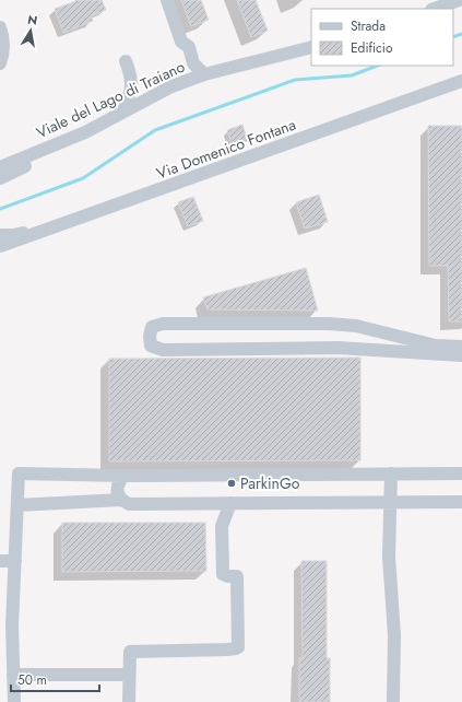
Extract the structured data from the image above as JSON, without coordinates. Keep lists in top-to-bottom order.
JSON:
{
  "streets": {
    "street": ["Viale del Lago di Traiano", "Via Domenico Fontana"]
  },
  "places": ["ParkinGo"],
  "legend": ["Strada", "Edificio"],
  "scale_bar": "50 m",
  "north": "top"
}
